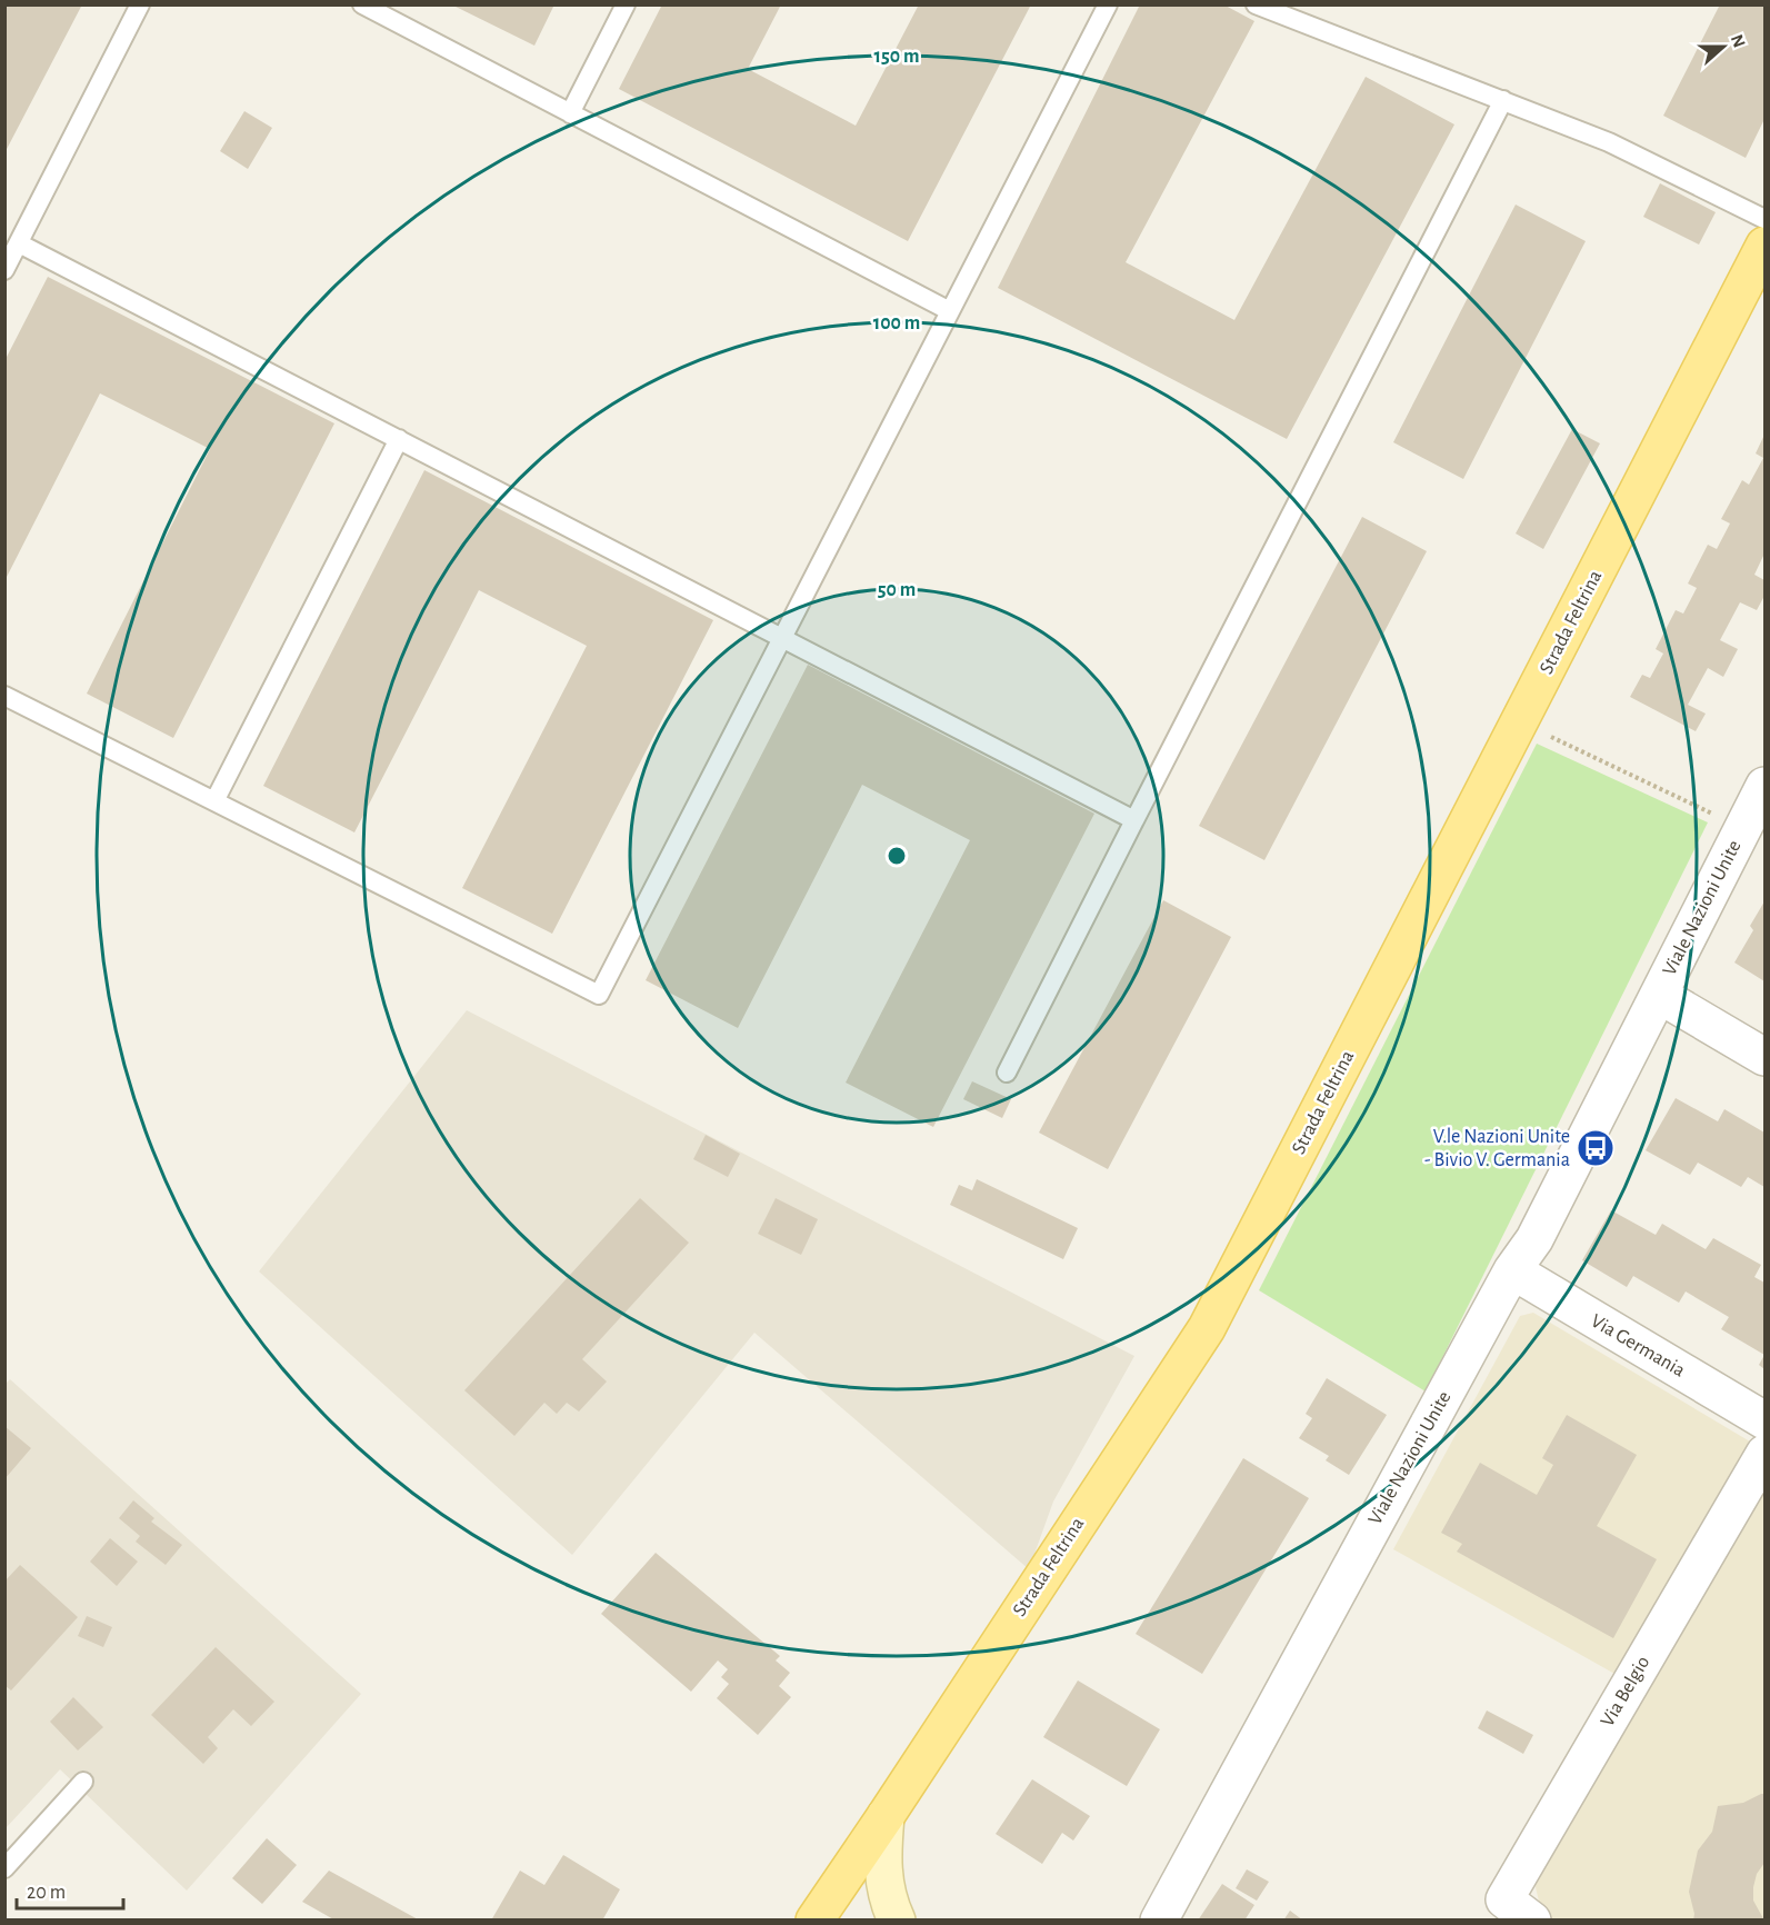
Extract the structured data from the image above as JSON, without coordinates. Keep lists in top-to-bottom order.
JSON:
{
  "streets": {
    "main road": ["Strada Feltrina"],
    "street": ["Viale Nazioni Unite", "Via Germania", "Via Belgio"]
  },
  "crossings": [
    ["Viale Nazioni Unite", "Via Germania"]
  ],
  "places": {
    "bus stop": ["V.le Nazioni Unite - Bivio V. Germania"]
  },
  "scale_bar": "20 m",
  "north": "right",
  "rings": ["150 m", "100 m", "50 m"]
}
